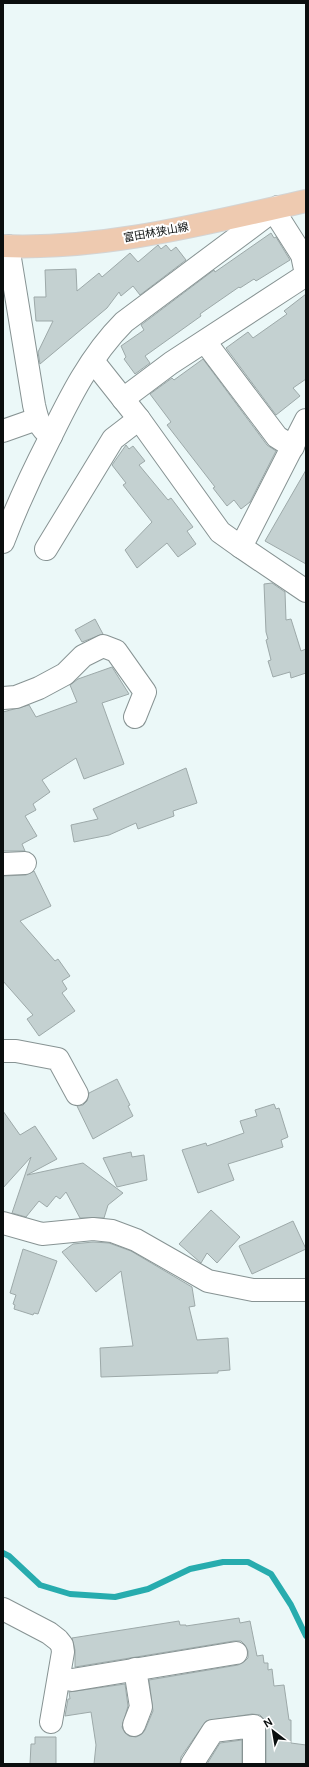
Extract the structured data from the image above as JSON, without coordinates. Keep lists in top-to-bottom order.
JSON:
{
  "streets": {
    "main road": ["富田林狭山線"]
  },
  "north": "top left"
}
